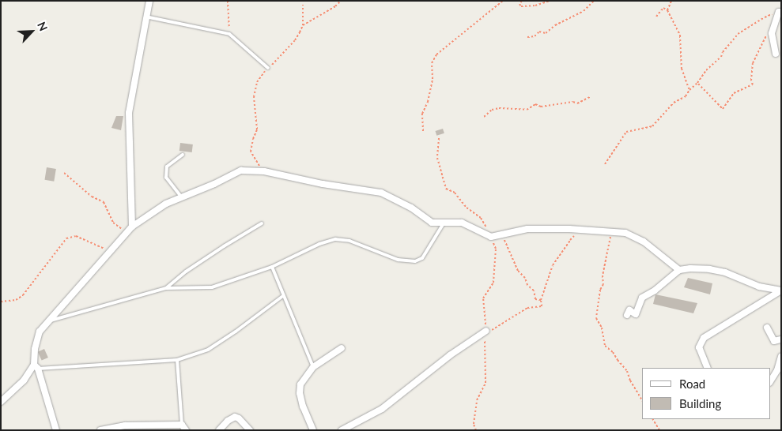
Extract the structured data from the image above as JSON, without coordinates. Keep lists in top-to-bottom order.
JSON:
{
  "legend": ["Road", "Building"],
  "north": "top right"
}
